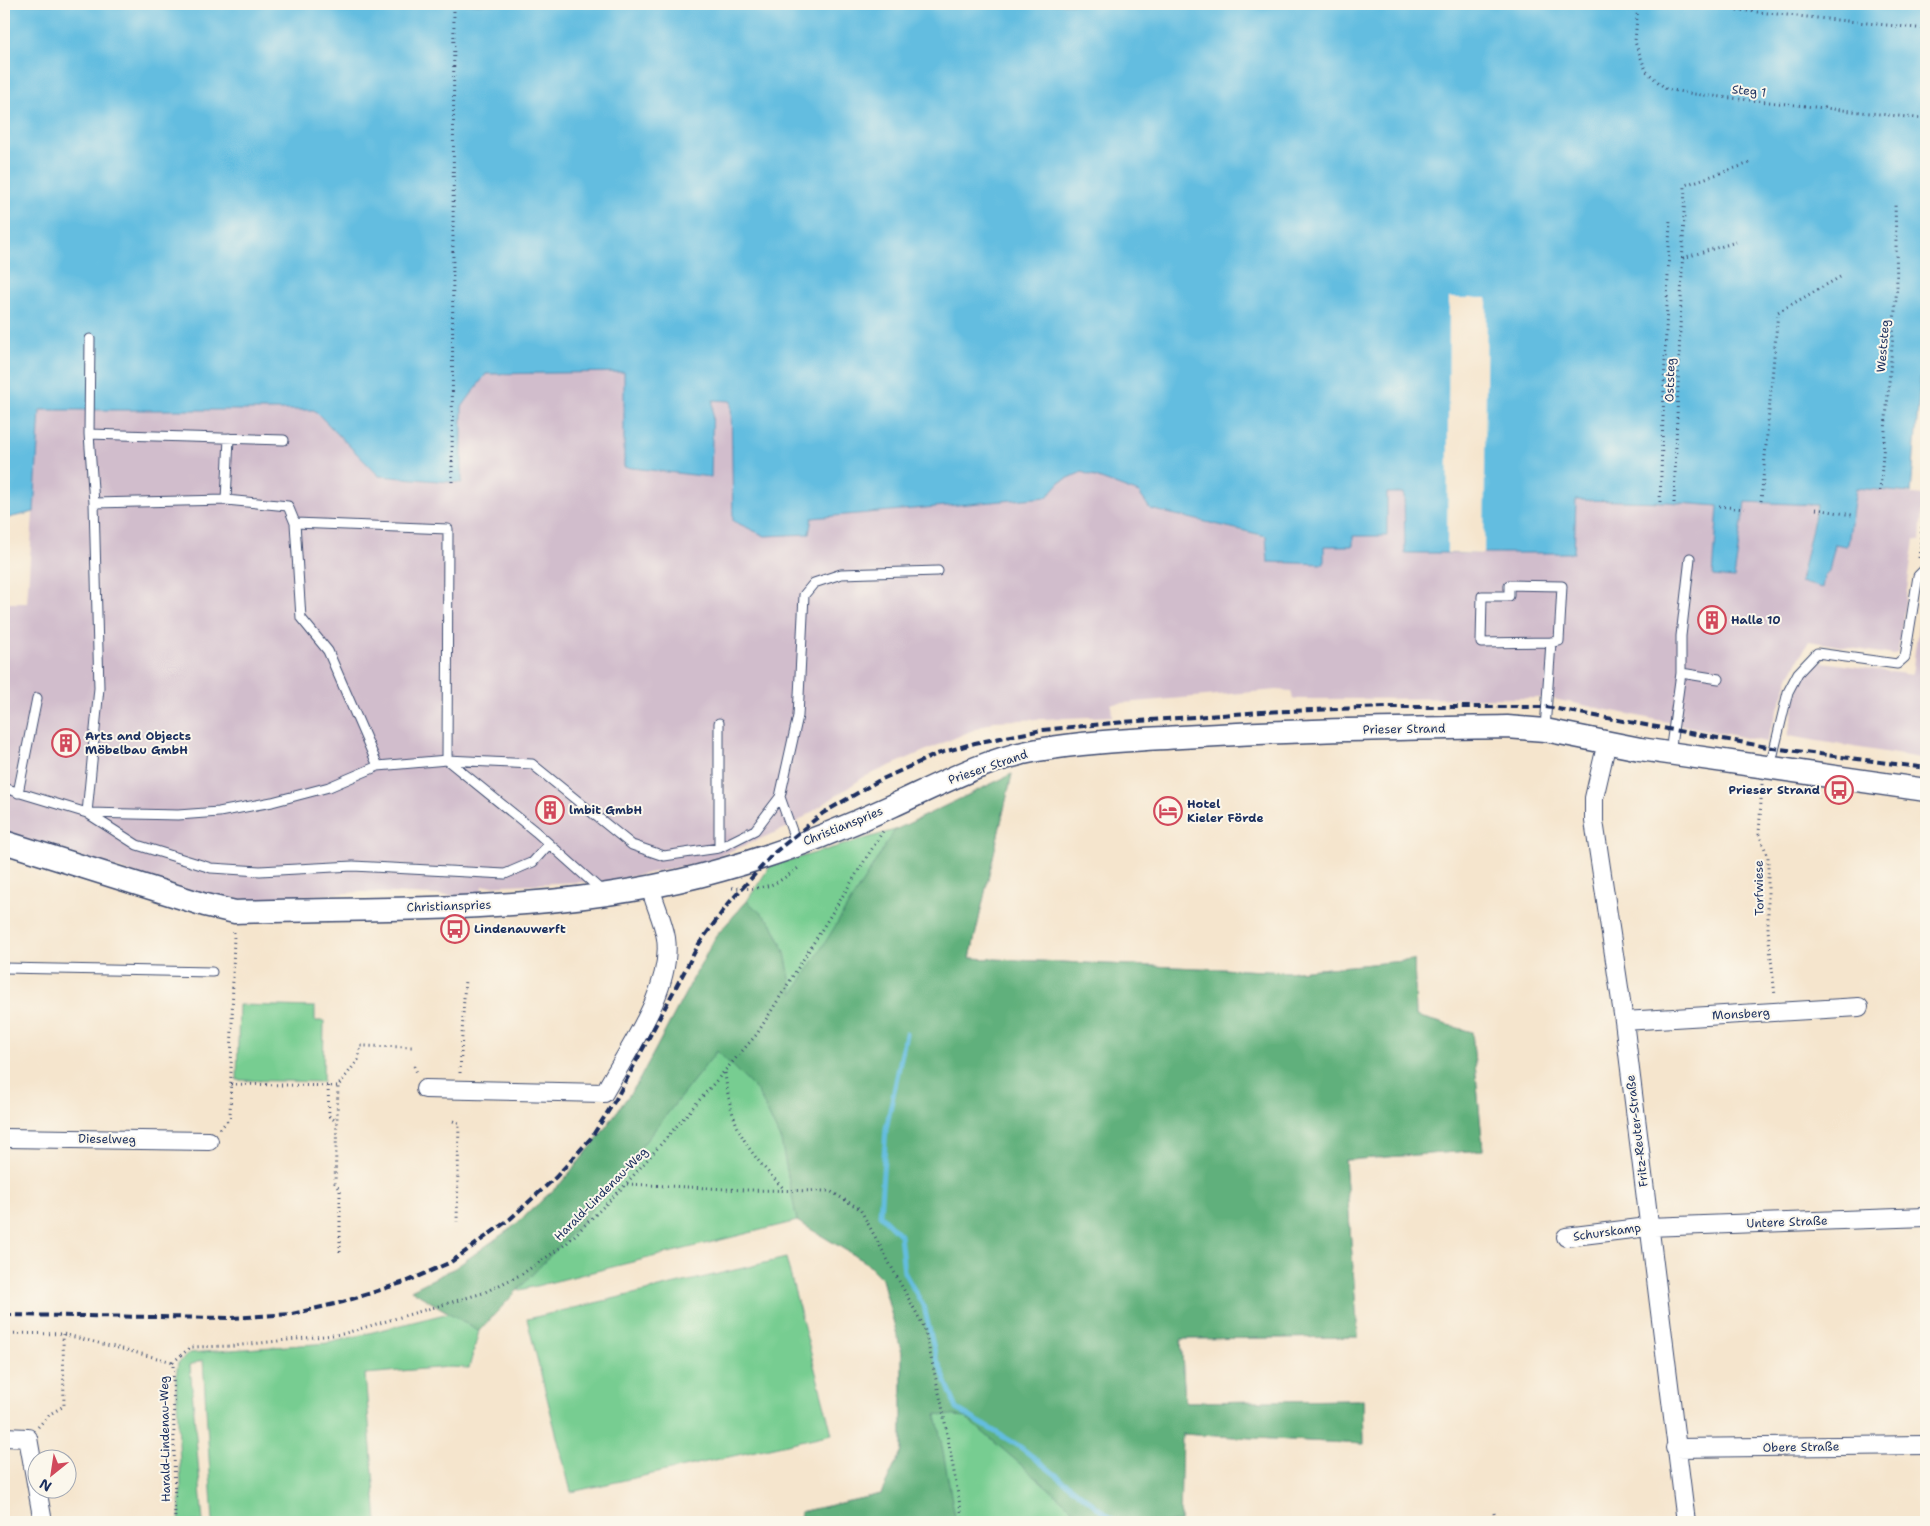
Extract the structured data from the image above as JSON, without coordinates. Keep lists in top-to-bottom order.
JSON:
{
  "streets": {
    "street": [
      "Prieser Strand",
      "Christianspries",
      "Monsberg",
      "Fritz-Reuter-Straße",
      "Dieselweg",
      "Untere Straße",
      "Schurskamp",
      "Obere Straße"
    ],
    "path": [
      "Steg 1",
      "Weststeg",
      "Oststeg",
      "Torfwiese",
      "Harald-Lindenau-Weg"
    ]
  },
  "crossings": [
    ["Prieser Strand", "Christianspries"],
    ["Prieser Strand", "Torfwiese"],
    ["Prieser Strand", "Fritz-Reuter-Straße"],
    ["Prieser Strand", "Harald-Lindenau-Weg"],
    ["Christianspries", "Harald-Lindenau-Weg"],
    ["Torfwiese", "Monsberg"],
    ["Monsberg", "Fritz-Reuter-Straße"],
    ["Fritz-Reuter-Straße", "Untere Straße"],
    ["Fritz-Reuter-Straße", "Schurskamp"],
    ["Fritz-Reuter-Straße", "Obere Straße"],
    ["Untere Straße", "Schurskamp"]
  ],
  "places": {
    "building": ["Halle 10", "Arts and Objects Möbelbau GmbH", "lmbit GmbH"],
    "bus stop": ["Prieser Strand", "Lindenauwerft"],
    "hotel": ["Hotel Kieler Förde"]
  },
  "north": "bottom left"
}
